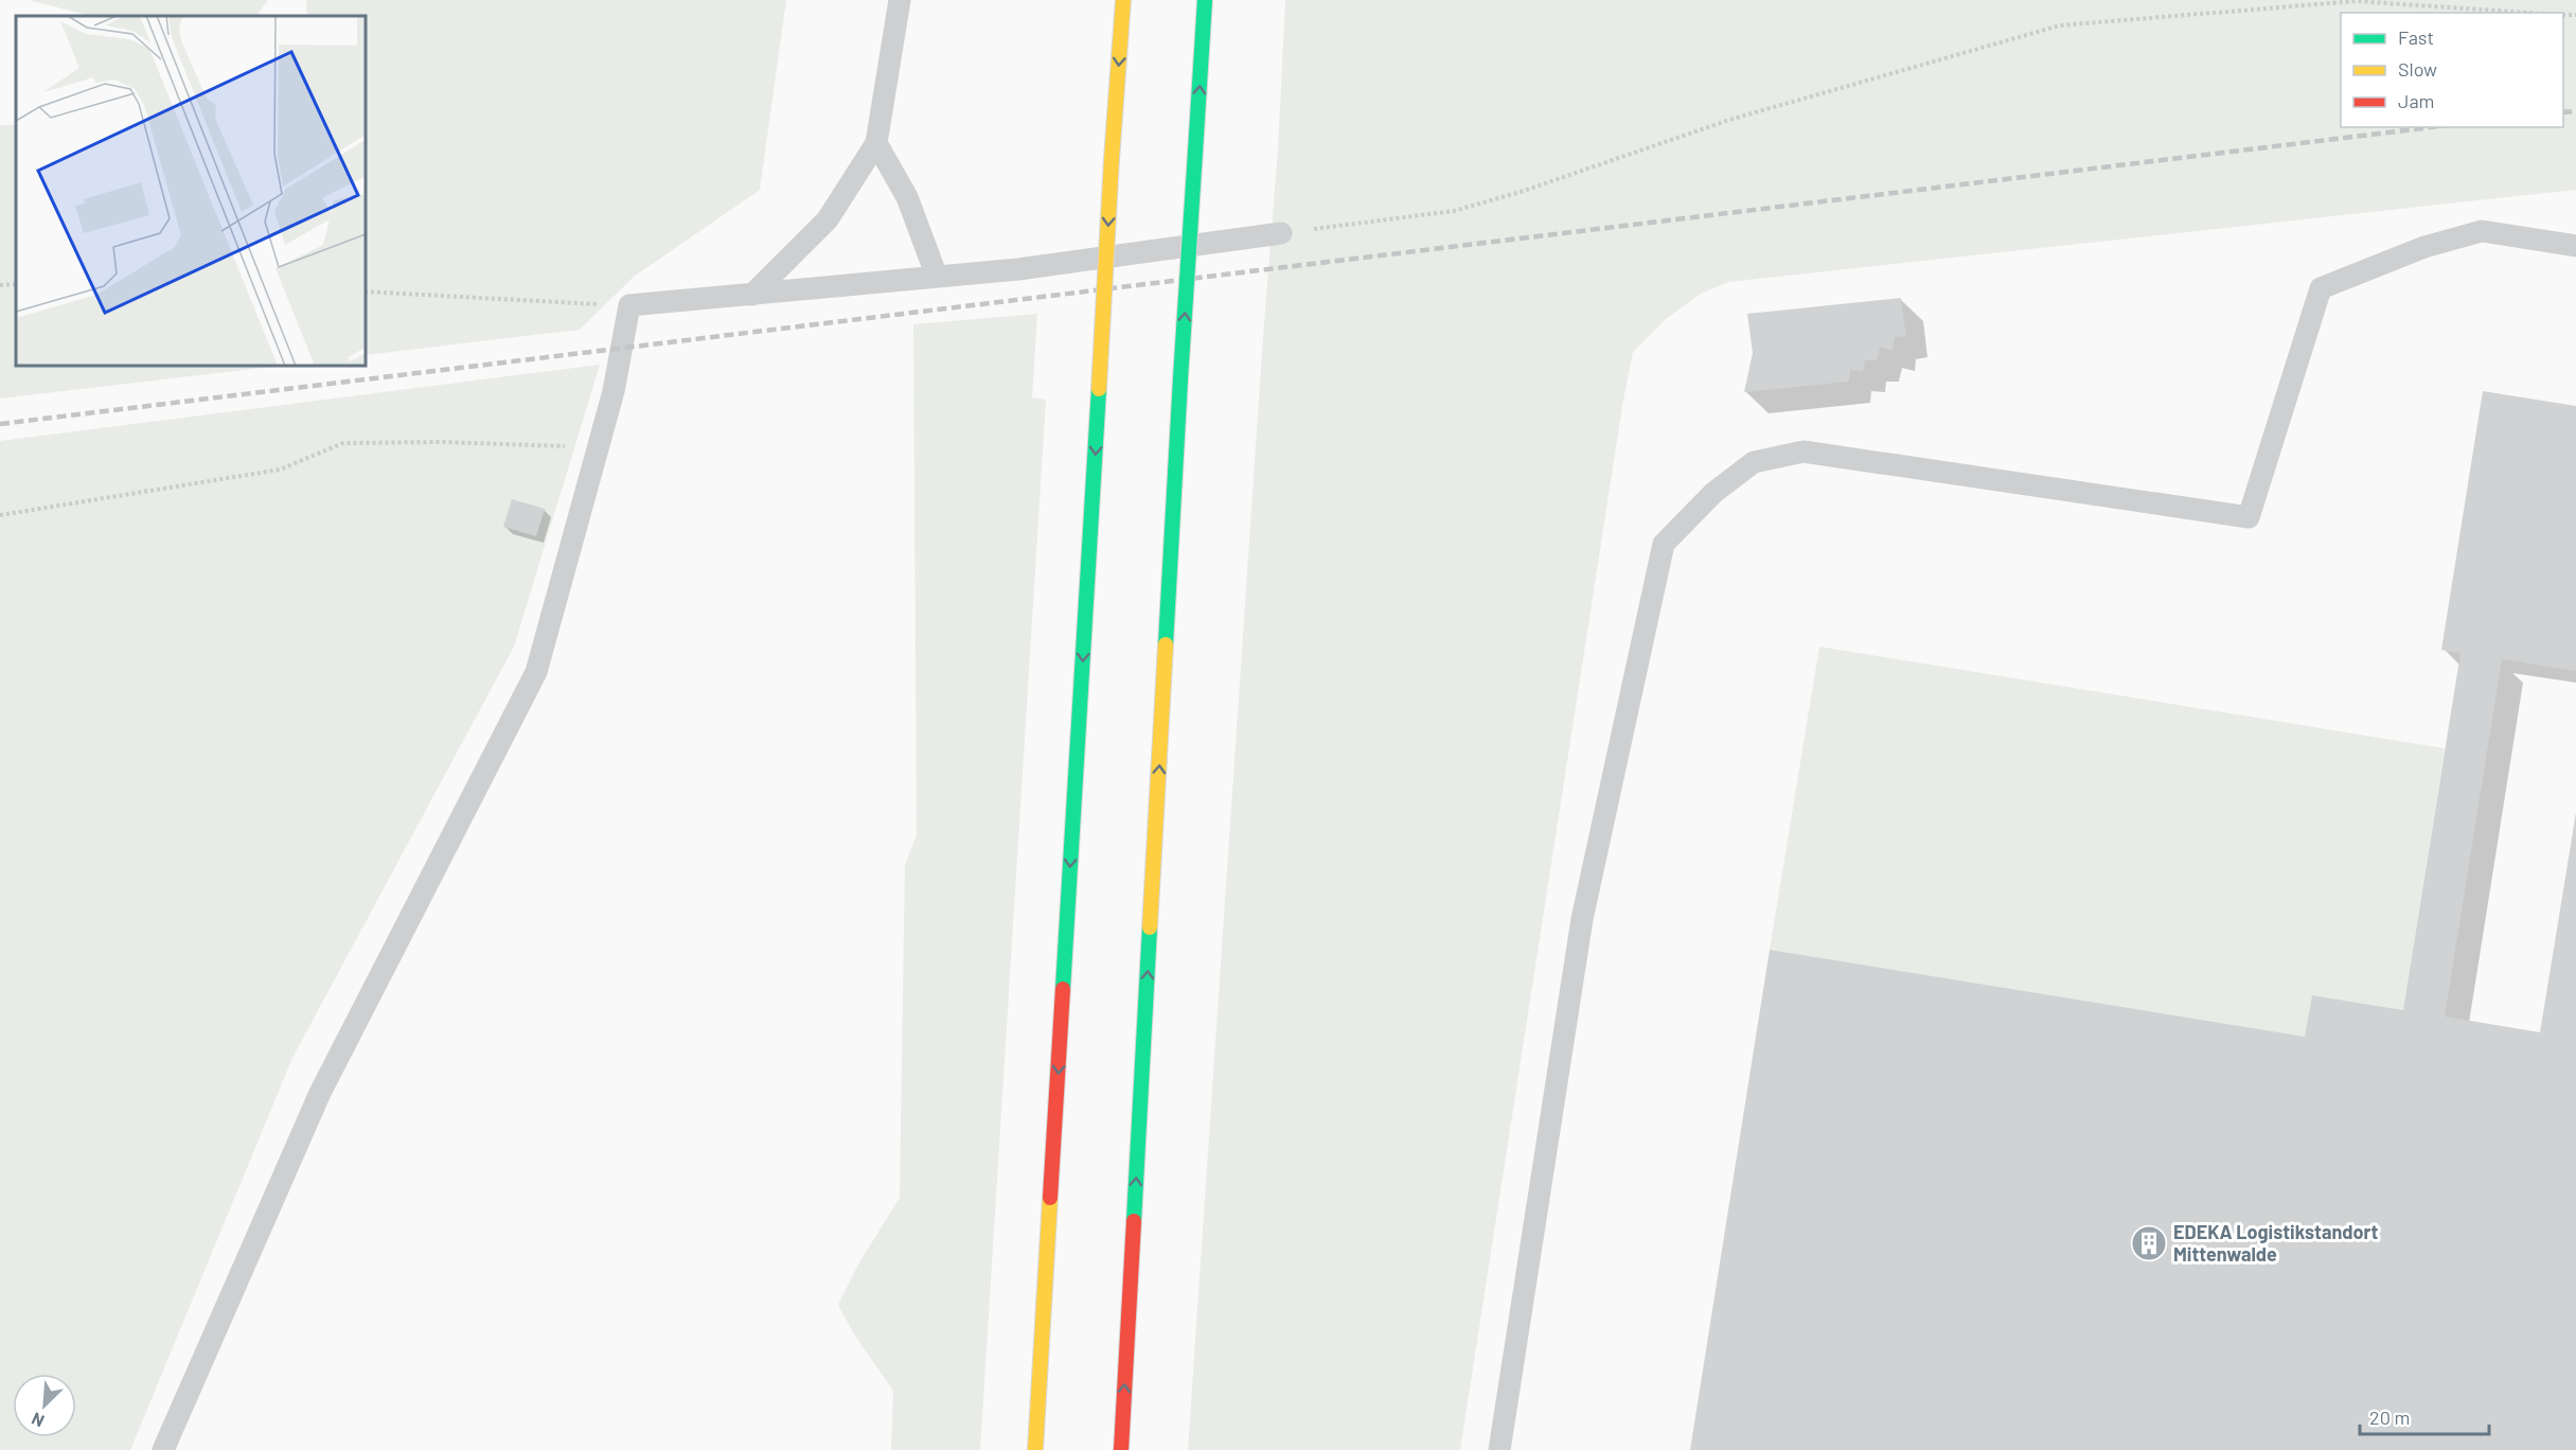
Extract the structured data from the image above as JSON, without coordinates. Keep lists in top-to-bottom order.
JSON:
{
  "places": {
    "building": ["EDEKA Logistikstandort Mittenwalde"]
  },
  "legend": ["Fast", "Slow", "Jam"],
  "scale_bar": "20 m",
  "north": "bottom left"
}
